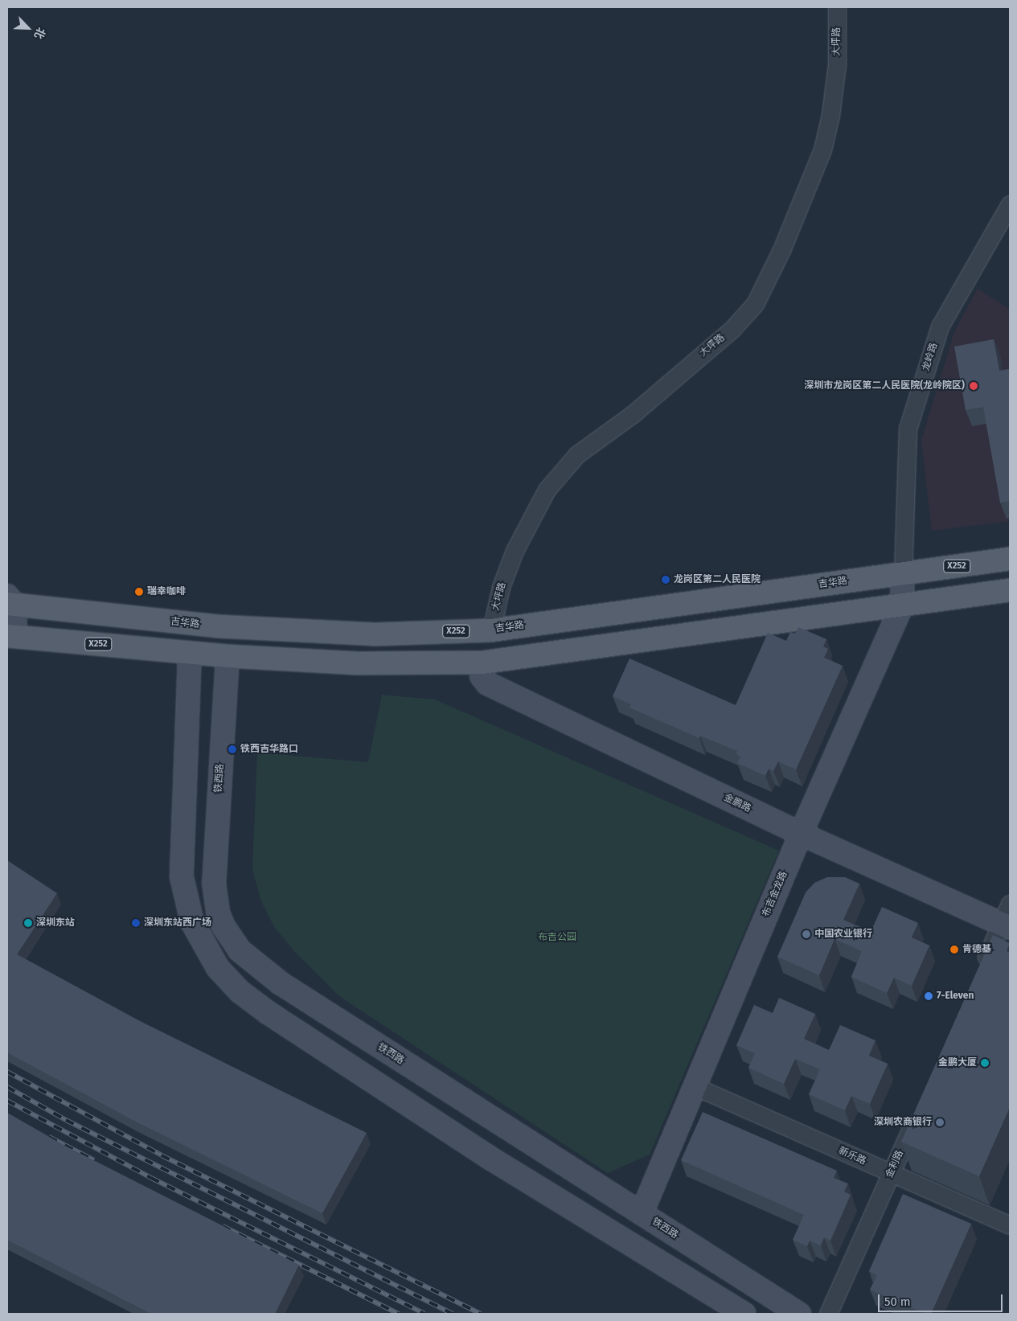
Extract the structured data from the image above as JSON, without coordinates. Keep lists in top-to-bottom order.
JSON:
{
  "streets": {
    "main road": [
      "X252",
      "吉华路",
      "铁西路",
      "金鹏路",
      "布吉金龙路"
    ],
    "street": [
      "大坪路",
      "龙岭路",
      "新乐路",
      "金利路"
    ]
  },
  "crossings": [
    ["大坪路", "吉华路"],
    ["龙岭路", "吉华路"],
    ["龙岭路", "布吉金龙路"],
    ["X252", "铁西路"],
    ["X252", "金鹏路"],
    ["X252", "布吉金龙路"],
    ["吉华路", "布吉金龙路"],
    ["铁西路", "布吉金龙路"],
    ["金鹏路", "布吉金龙路"],
    ["布吉金龙路", "新乐路"],
    ["新乐路", "金利路"]
  ],
  "parks": ["布吉公园"],
  "places": [
    "深圳市龙岗区第二人民医院(龙岭院区)",
    "龙岗区第二人民医院",
    "瑞幸咖啡",
    "铁西吉华路口",
    "深圳东站",
    "深圳东站西广场",
    "中国农业银行",
    "肯德基",
    "7-Eleven",
    "金鹏大厦",
    "深圳农商银行"
  ],
  "scale_bar": "50 m",
  "north": "bottom right"
}
